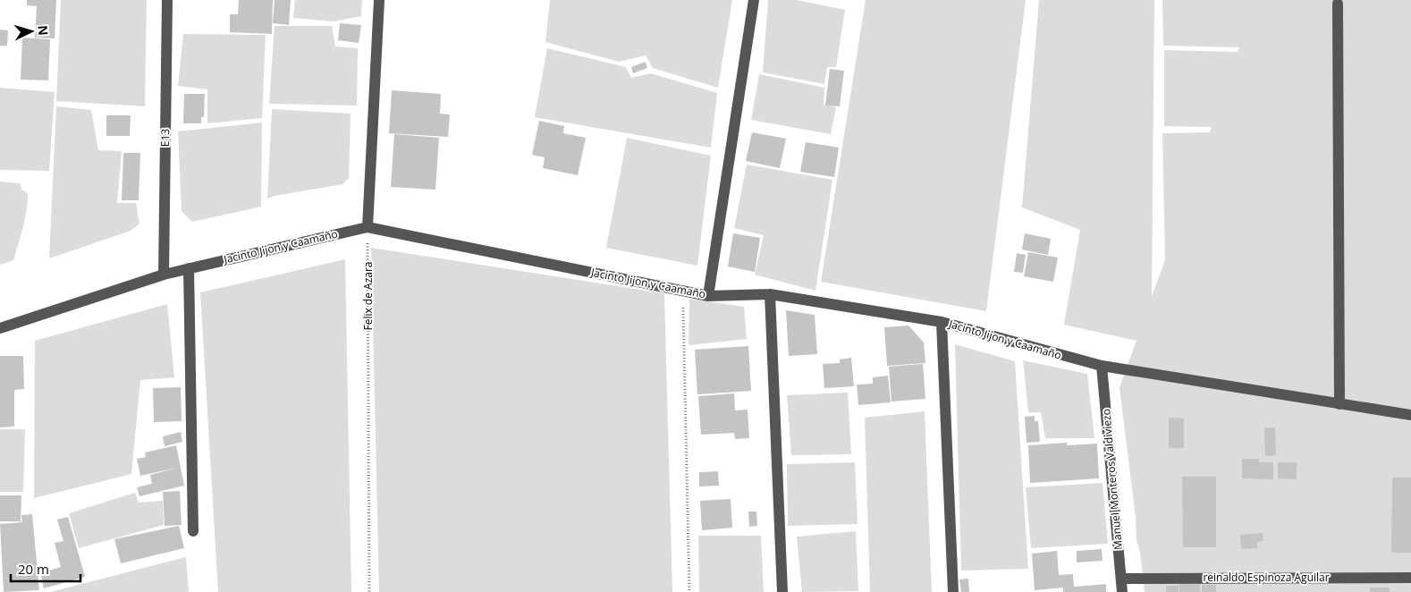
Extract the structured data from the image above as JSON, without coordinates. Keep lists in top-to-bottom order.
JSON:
{
  "streets": {
    "street": [
      "E13",
      "Jacinto Jijon y Caamaño",
      "Manuel Monteros Valdiviezo",
      "reinaldo Espinoza Aguilar"
    ],
    "path": ["Felix de Azara"]
  },
  "crossings": [
    ["E13", "Jacinto Jijon y Caamaño"],
    ["Jacinto Jijon y Caamaño", "Felix de Azara"],
    ["Jacinto Jijon y Caamaño", "Manuel Monteros Valdiviezo"],
    ["Manuel Monteros Valdiviezo", "reinaldo Espinoza Aguilar"]
  ],
  "scale_bar": "20 m",
  "north": "right"
}
